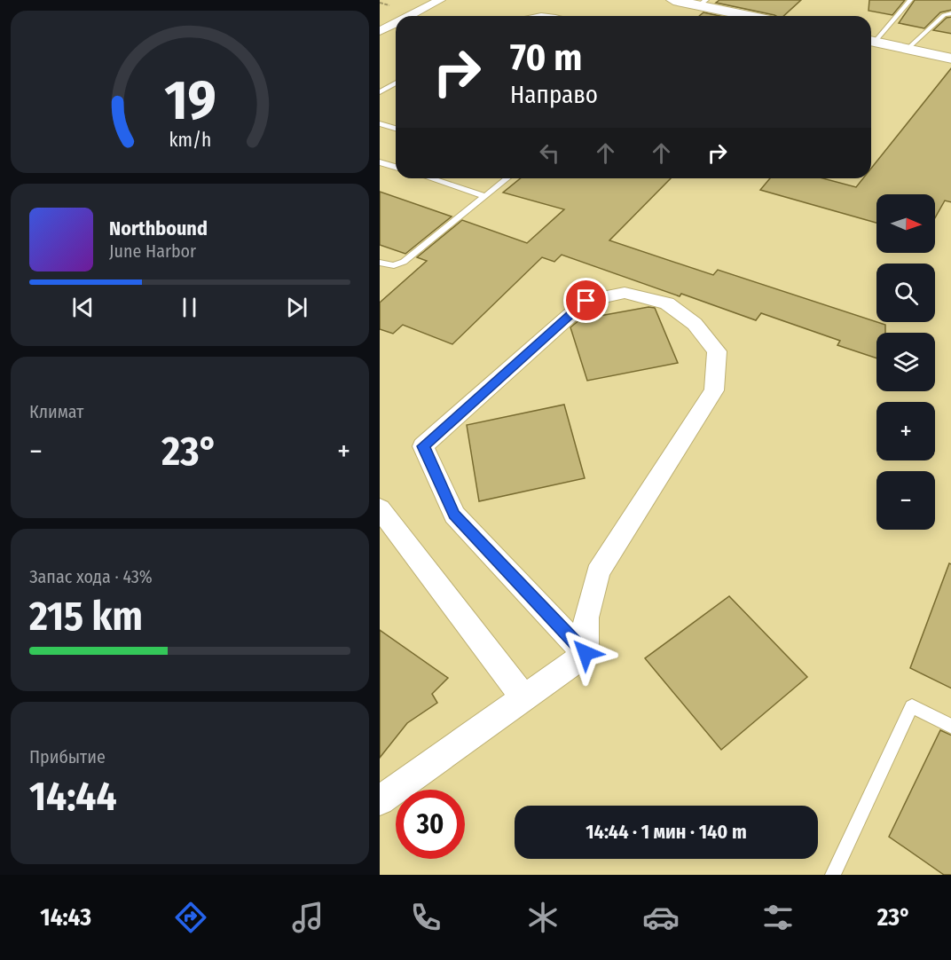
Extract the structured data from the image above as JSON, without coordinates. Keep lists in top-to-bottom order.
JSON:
{
  "north": "right",
  "page": {
    "turn": ["70 m", "Направо"],
    "map_buttons": ["+", "−"],
    "song": ["Northbound", "June Harbor"],
    "tile": [
      "Климат",
      ["Запас хода · 43%", "215 km"],
      ["Прибытие", "14:44"]
    ],
    "heat": ["−", "23°", "+"],
    "limit": "30",
    "trip": "14:44 · 1 мин · 140 m",
    "tabs": ["14:43", "23°"],
    "gauge": ["19", "km/h"]
  }
}
